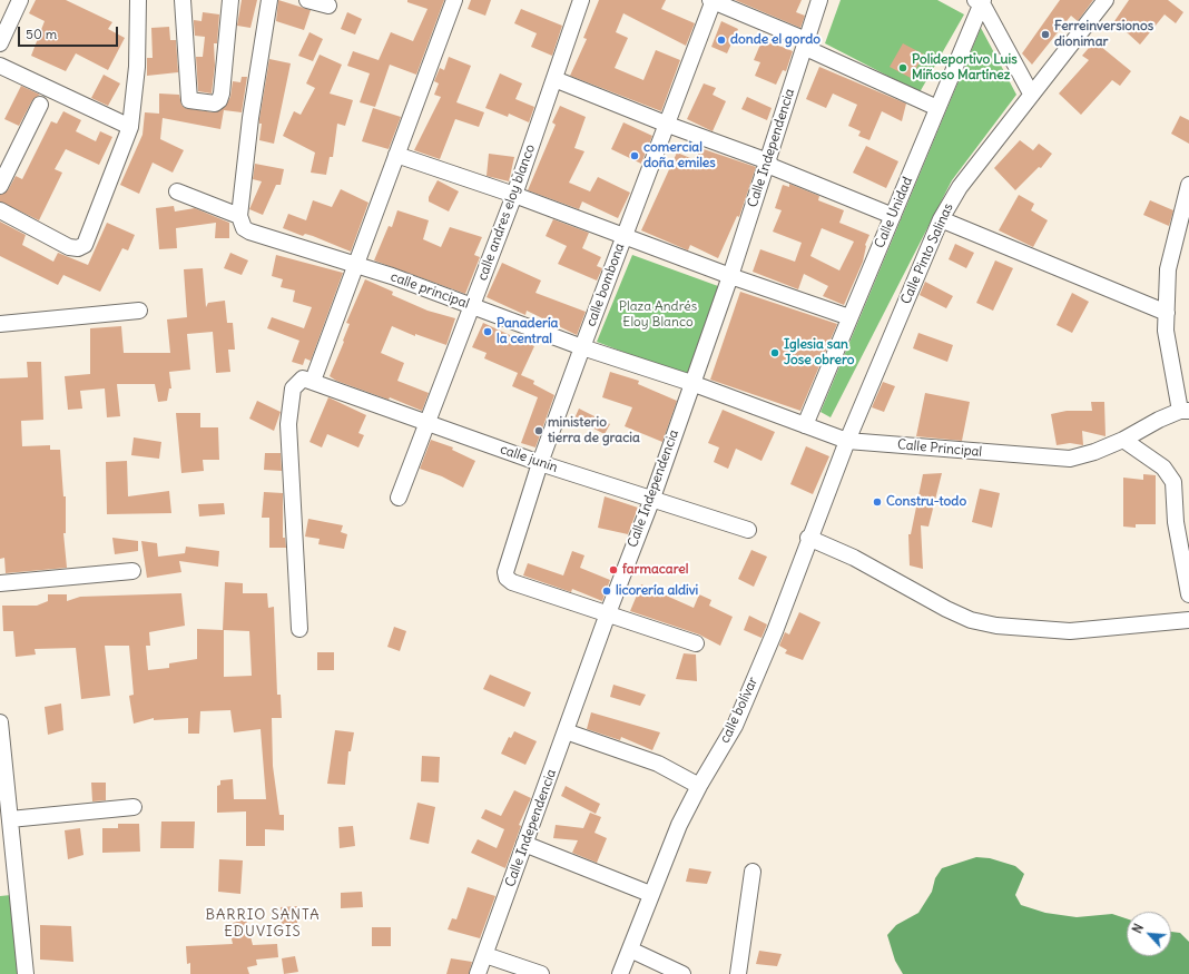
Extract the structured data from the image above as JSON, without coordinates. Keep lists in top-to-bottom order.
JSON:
{
  "streets": {
    "street": [
      "Calle Independencia",
      "calle andres eloy blanco",
      "Calle Unidad",
      "Calle Pinto Salinas",
      "calle bombona",
      "calle principal",
      "Calle Principal",
      "calle junin",
      "calle bolívar"
    ]
  },
  "crossings": [
    ["Calle Independencia", "calle bombona"],
    ["Calle Independencia", "calle principal"],
    ["Calle Independencia", "Calle Principal"],
    ["Calle Independencia", "calle junin"],
    ["calle andres eloy blanco", "calle principal"],
    ["calle andres eloy blanco", "calle junin"],
    ["Calle Unidad", "Calle Principal"],
    ["Calle Pinto Salinas", "Calle Principal"],
    ["Calle Pinto Salinas", "calle bolívar"],
    ["calle bombona", "calle principal"],
    ["calle bombona", "calle junin"],
    ["calle principal", "Calle Principal"],
    ["Calle Principal", "calle bolívar"]
  ],
  "districts": ["BARRIO SANTA EDUVIGIS"],
  "parks": ["Plaza Andrés Eloy Blanco"],
  "places": [
    "Ferreinversionos dionimar",
    "donde el gordo",
    "Polideportivo Luis Miñoso Martínez",
    "comercial doña emiles",
    "Panadería la central",
    "Iglesia san Jose obrero",
    "ministerio tierra de gracia",
    "Constru-todo",
    "farmacarel",
    "licorería aldivi"
  ],
  "scale_bar": "50 m",
  "north": "top left"
}
